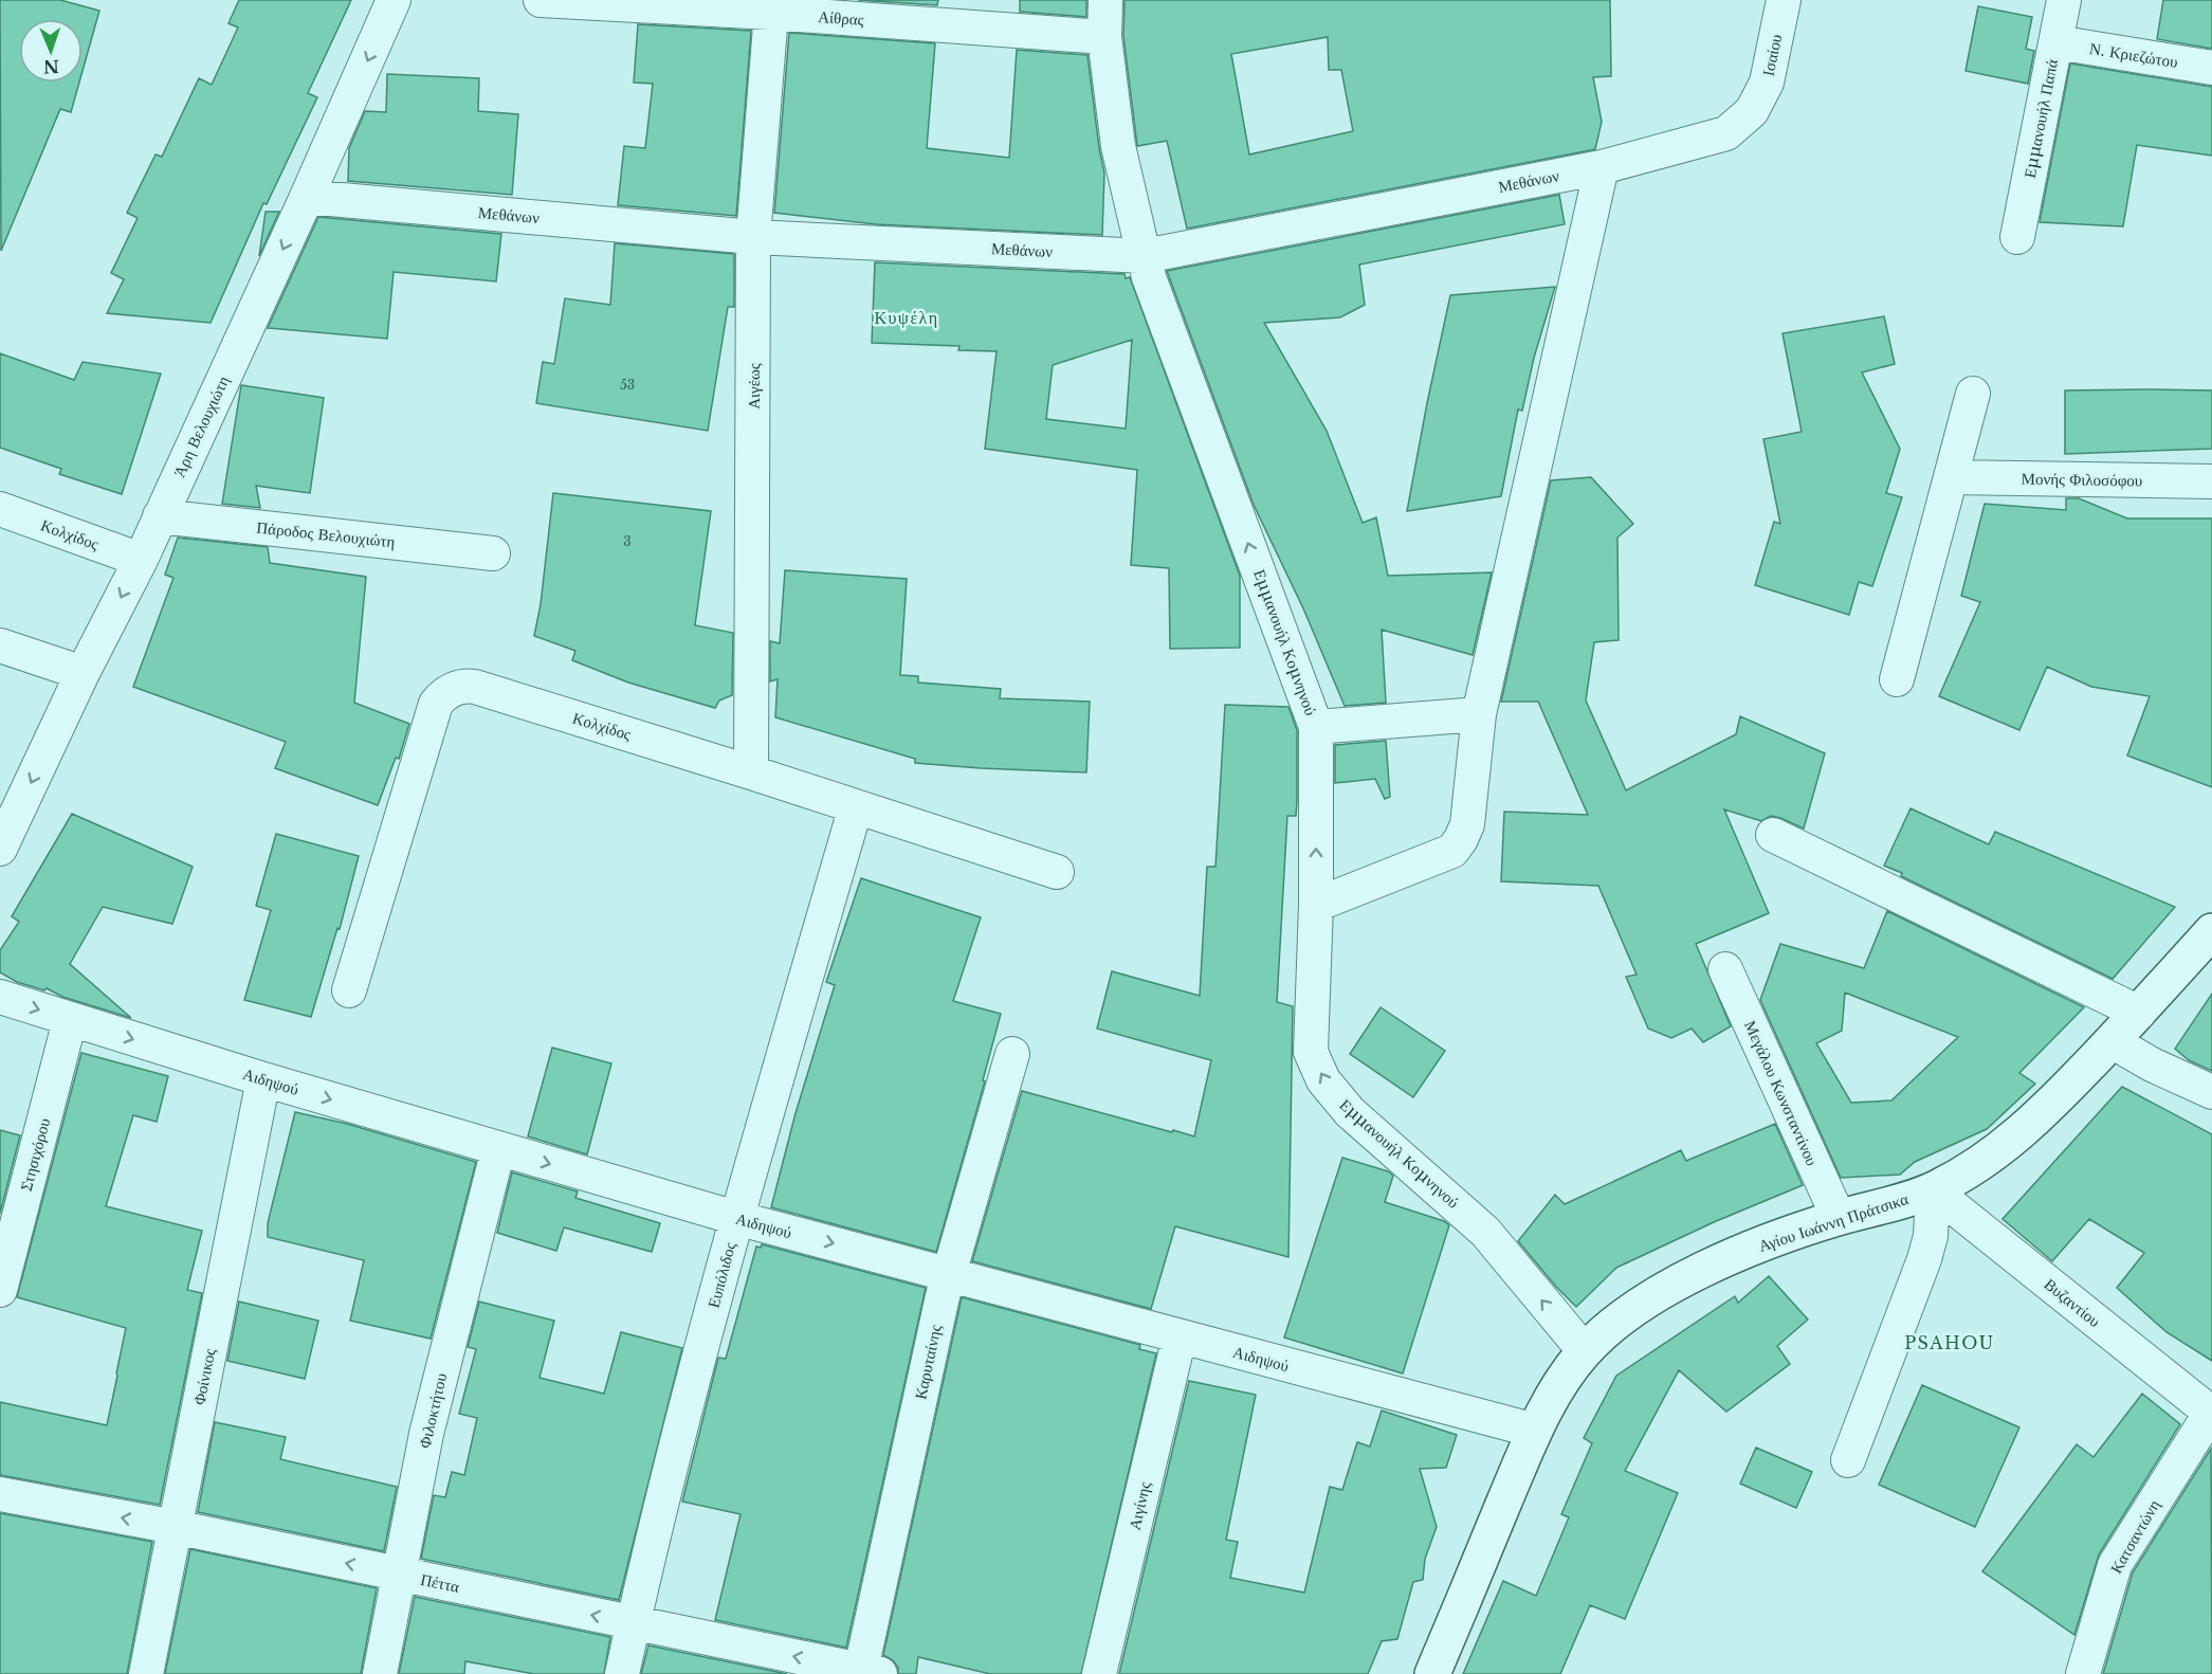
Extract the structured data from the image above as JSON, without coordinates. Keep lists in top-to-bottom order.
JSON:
{
  "streets": {
    "main road": ["Αγίου Ιωάννη Πράτσικα"],
    "street": [
      "Αίθρας",
      "Ισαίου",
      "Ν. Κριεζώτου",
      "Εμμανουήλ Παπά",
      "Μεθάνων",
      "Αιγέως",
      "Άρη Βελουχιώτη",
      "Μονής Φιλοσόφου",
      "Κολχίδος",
      "Πάροδος Βελουχιώτη",
      "Εμμανουήλ Κομνηνού",
      "Αιδηψού",
      "Μεγάλου Κωνσταντίνου",
      "Στησιχόρου",
      "Ευπόλιδος",
      "Βυζαντίου",
      "Καρυταίνης",
      "Φοίνικος",
      "Φιλοκτήτου",
      "Αιγίνης",
      "Κατσαντώνη",
      "Πέττα"
    ]
  },
  "crossings": [
    ["Αίθρας", "Αιγέως"],
    ["Αίθρας", "Εμμανουήλ Κομνηνού"],
    ["Ισαίου", "Μεθάνων"],
    ["Ν. Κριεζώτου", "Εμμανουήλ Παπά"],
    ["Μεθάνων", "Αιγέως"],
    ["Μεθάνων", "Άρη Βελουχιώτη"],
    ["Μεθάνων", "Εμμανουήλ Κομνηνού"],
    ["Αιγέως", "Κολχίδος"],
    ["Άρη Βελουχιώτη", "Κολχίδος"],
    ["Άρη Βελουχιώτη", "Πάροδος Βελουχιώτη"],
    ["Κολχίδος", "Ευπόλιδος"],
    ["Εμμανουήλ Κομνηνού", "Αγίου Ιωάννη Πράτσικα"],
    ["Αιδηψού", "Στησιχόρου"],
    ["Αιδηψού", "Αγίου Ιωάννη Πράτσικα"],
    ["Αιδηψού", "Ευπόλιδος"],
    ["Αιδηψού", "Καρυταίνης"],
    ["Αιδηψού", "Φοίνικος"],
    ["Αιδηψού", "Φιλοκτήτου"],
    ["Αιδηψού", "Αιγίνης"],
    ["Μεγάλου Κωνσταντίνου", "Αγίου Ιωάννη Πράτσικα"],
    ["Αγίου Ιωάννη Πράτσικα", "Βυζαντίου"],
    ["Ευπόλιδος", "Πέττα"],
    ["Βυζαντίου", "Κατσαντώνη"],
    ["Καρυταίνης", "Πέττα"],
    ["Φοίνικος", "Πέττα"],
    ["Φιλοκτήτου", "Πέττα"]
  ],
  "one_way": [
    "Άρη Βελουχιώτη",
    "Εμμανουήλ Κομνηνού",
    "Αιδηψού",
    "Πέττα"
  ],
  "districts": ["Κυψέλη", "PSAHOU"],
  "house_numbers": ["53", "3"],
  "north": "bottom"
}
